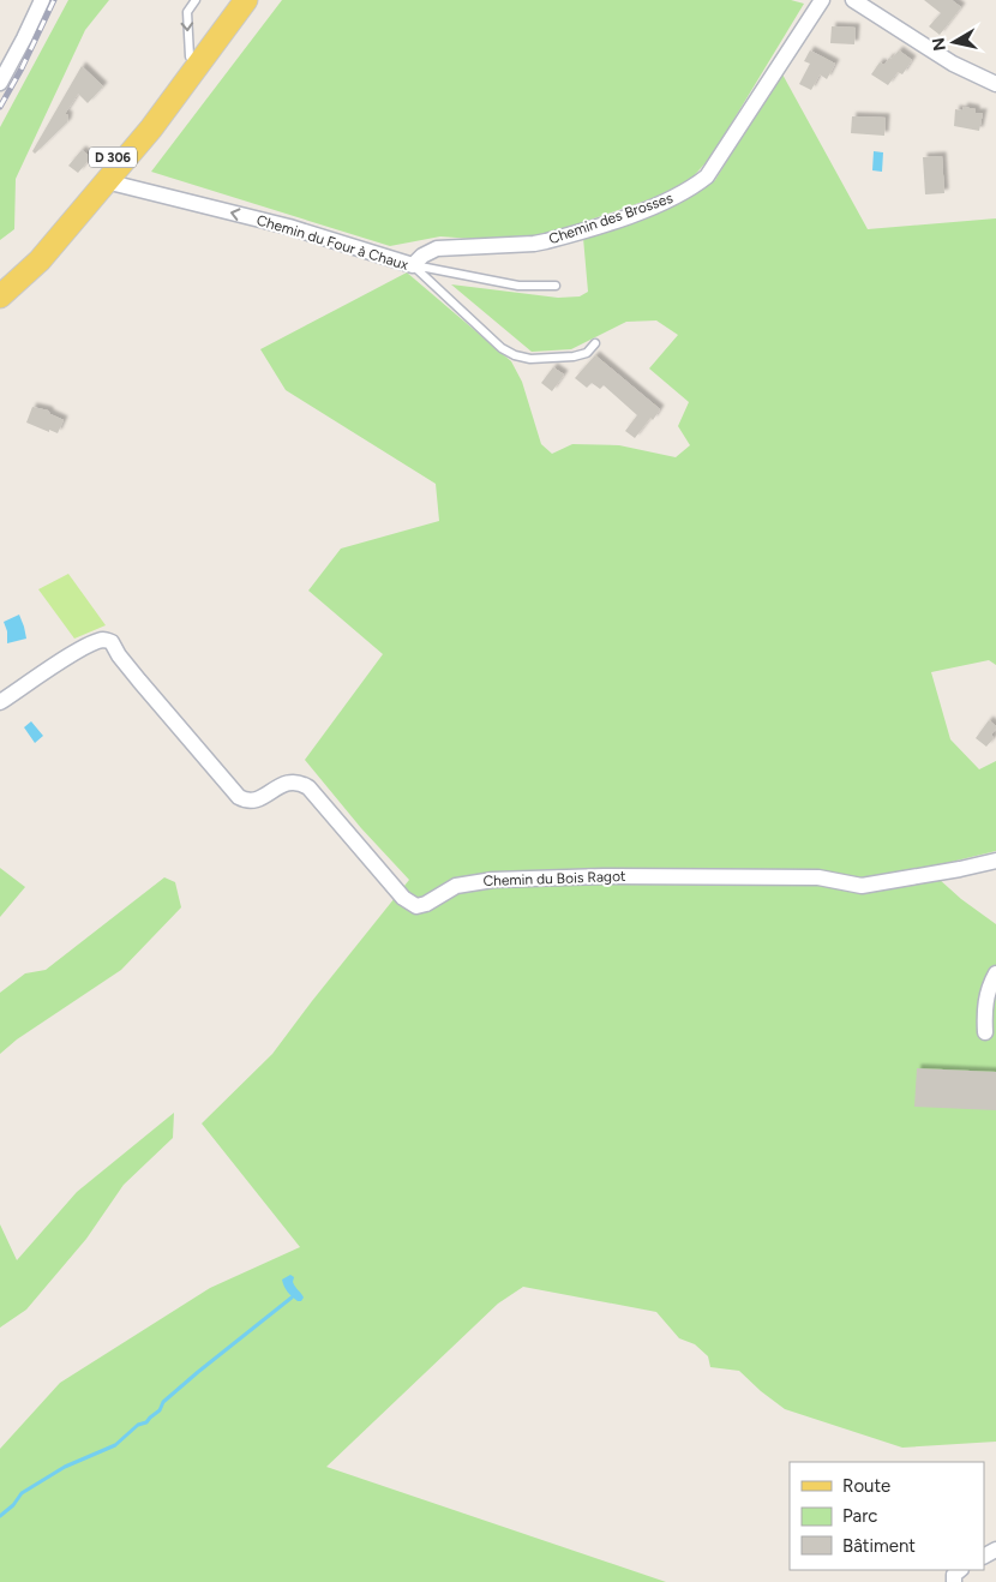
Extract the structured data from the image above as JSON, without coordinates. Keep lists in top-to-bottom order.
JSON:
{
  "streets": {
    "main road": ["D 306"],
    "street": ["Chemin des Brosses", "Chemin du Four à Chaux", "Chemin du Bois Ragot"]
  },
  "crossings": [
    ["D 306", "Chemin du Four à Chaux"],
    ["Chemin des Brosses", "Chemin du Four à Chaux"]
  ],
  "one_way": ["Chemin du Four à Chaux"],
  "legend": ["Route", "Parc", "Bâtiment"],
  "north": "left"
}
